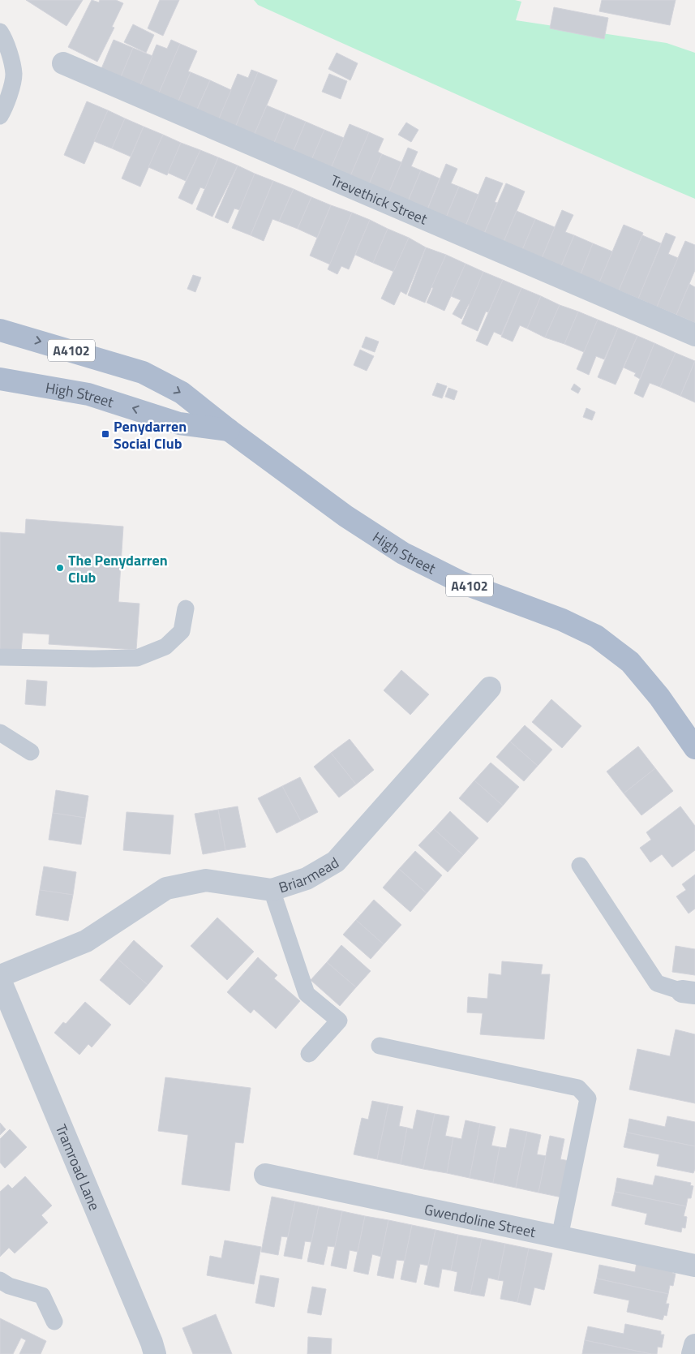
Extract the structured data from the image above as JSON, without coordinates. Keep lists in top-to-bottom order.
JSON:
{
  "streets": {
    "main road": ["A4102", "High Street"],
    "street": [
      "Trevethick Street",
      "Briarmead",
      "Tramroad Lane",
      "Gwendoline Street"
    ]
  },
  "places": {
    "transit": ["Penydarren Social Club"],
    "other": ["The Penydarren Club"]
  }
}
